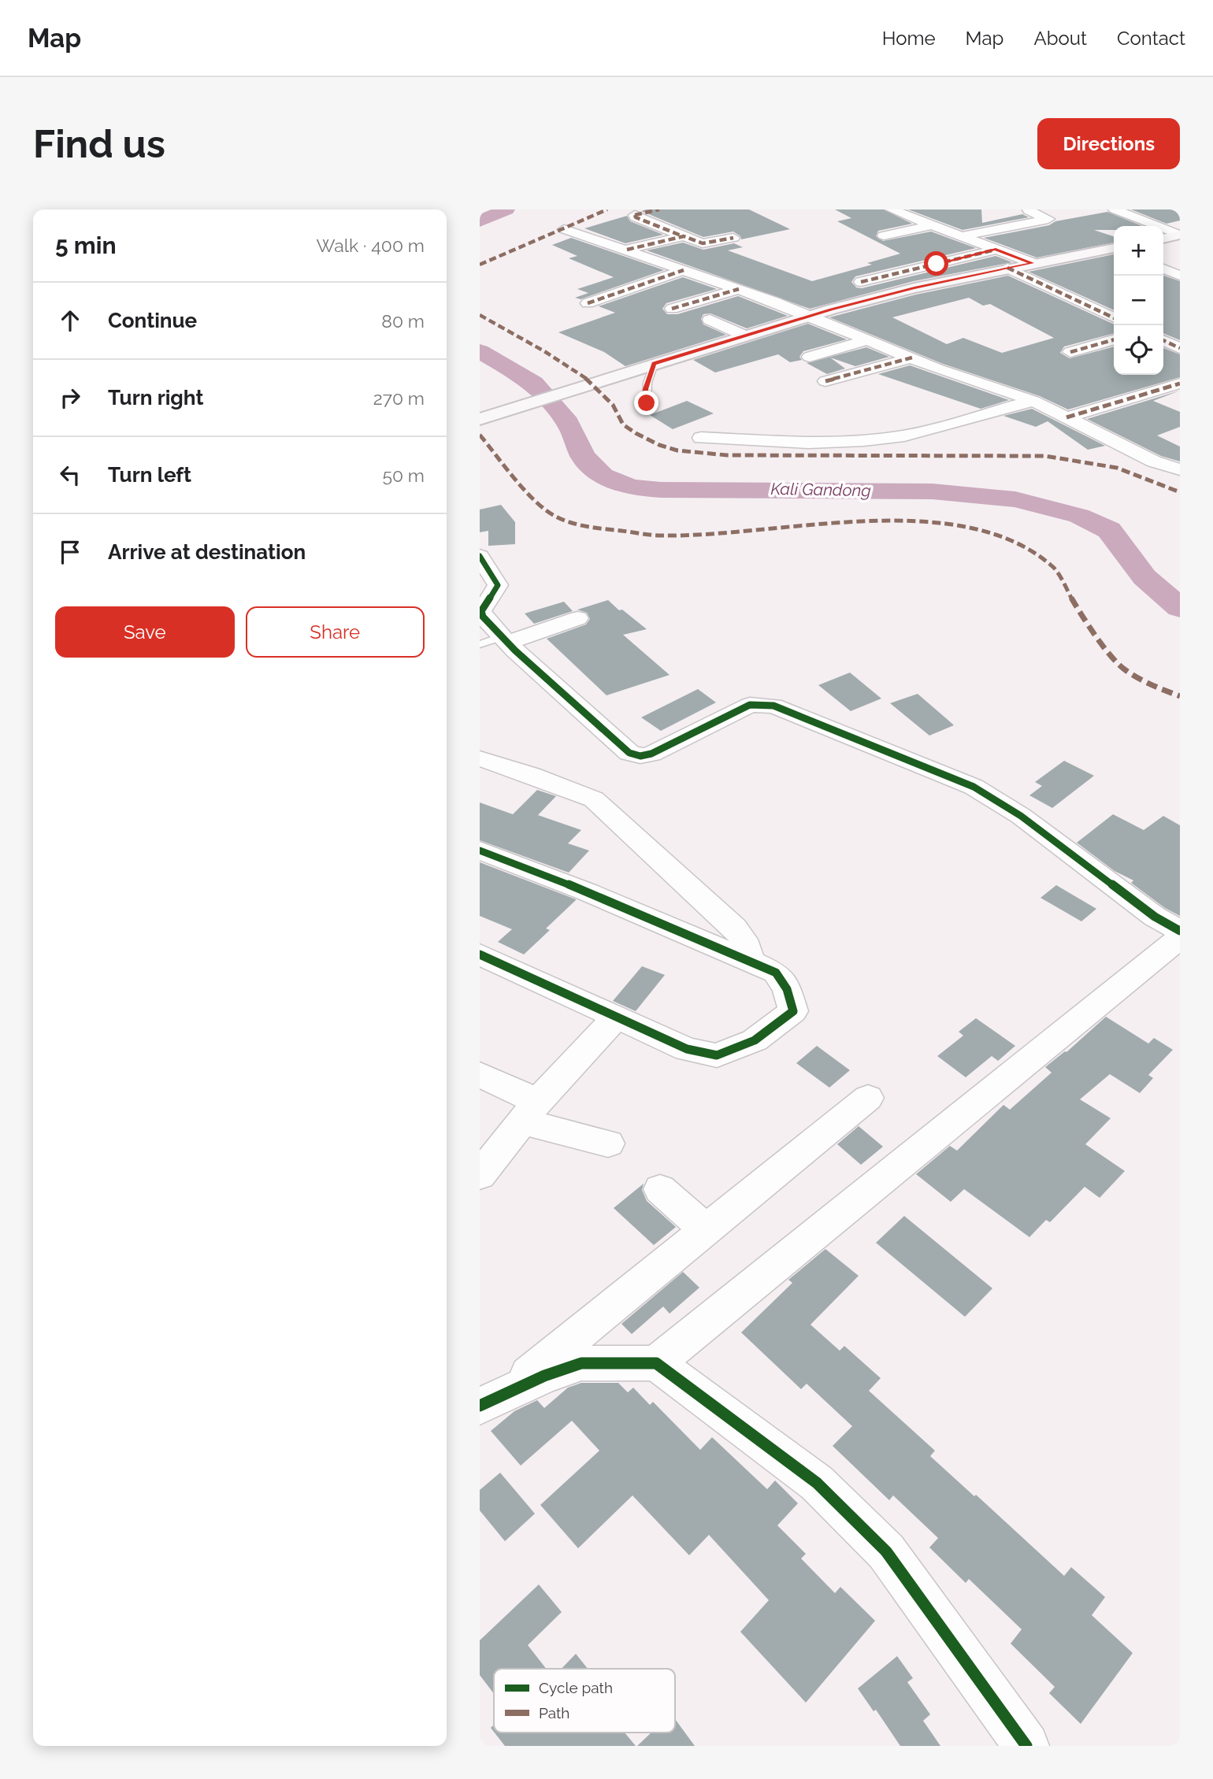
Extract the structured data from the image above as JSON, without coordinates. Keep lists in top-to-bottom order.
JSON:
{
  "water": ["Kali Gandong"],
  "legend": ["Cycle path", "Path"],
  "page": {
    "header": "Map",
    "nav": [
      "Home",
      "Map",
      "About",
      "Contact"
    ],
    "buttons": [
      "Directions",
      ["Save", "Share"]
    ],
    "title": "Find us",
    "heading": ["5 min", "Walk · 400 m"],
    "map_buttons": ["+", "−"],
    "list": [
      ["Continue", "80 m"],
      ["Turn right", "270 m"],
      ["Turn left", "50 m"],
      "Arrive at destination"
    ]
  }
}
